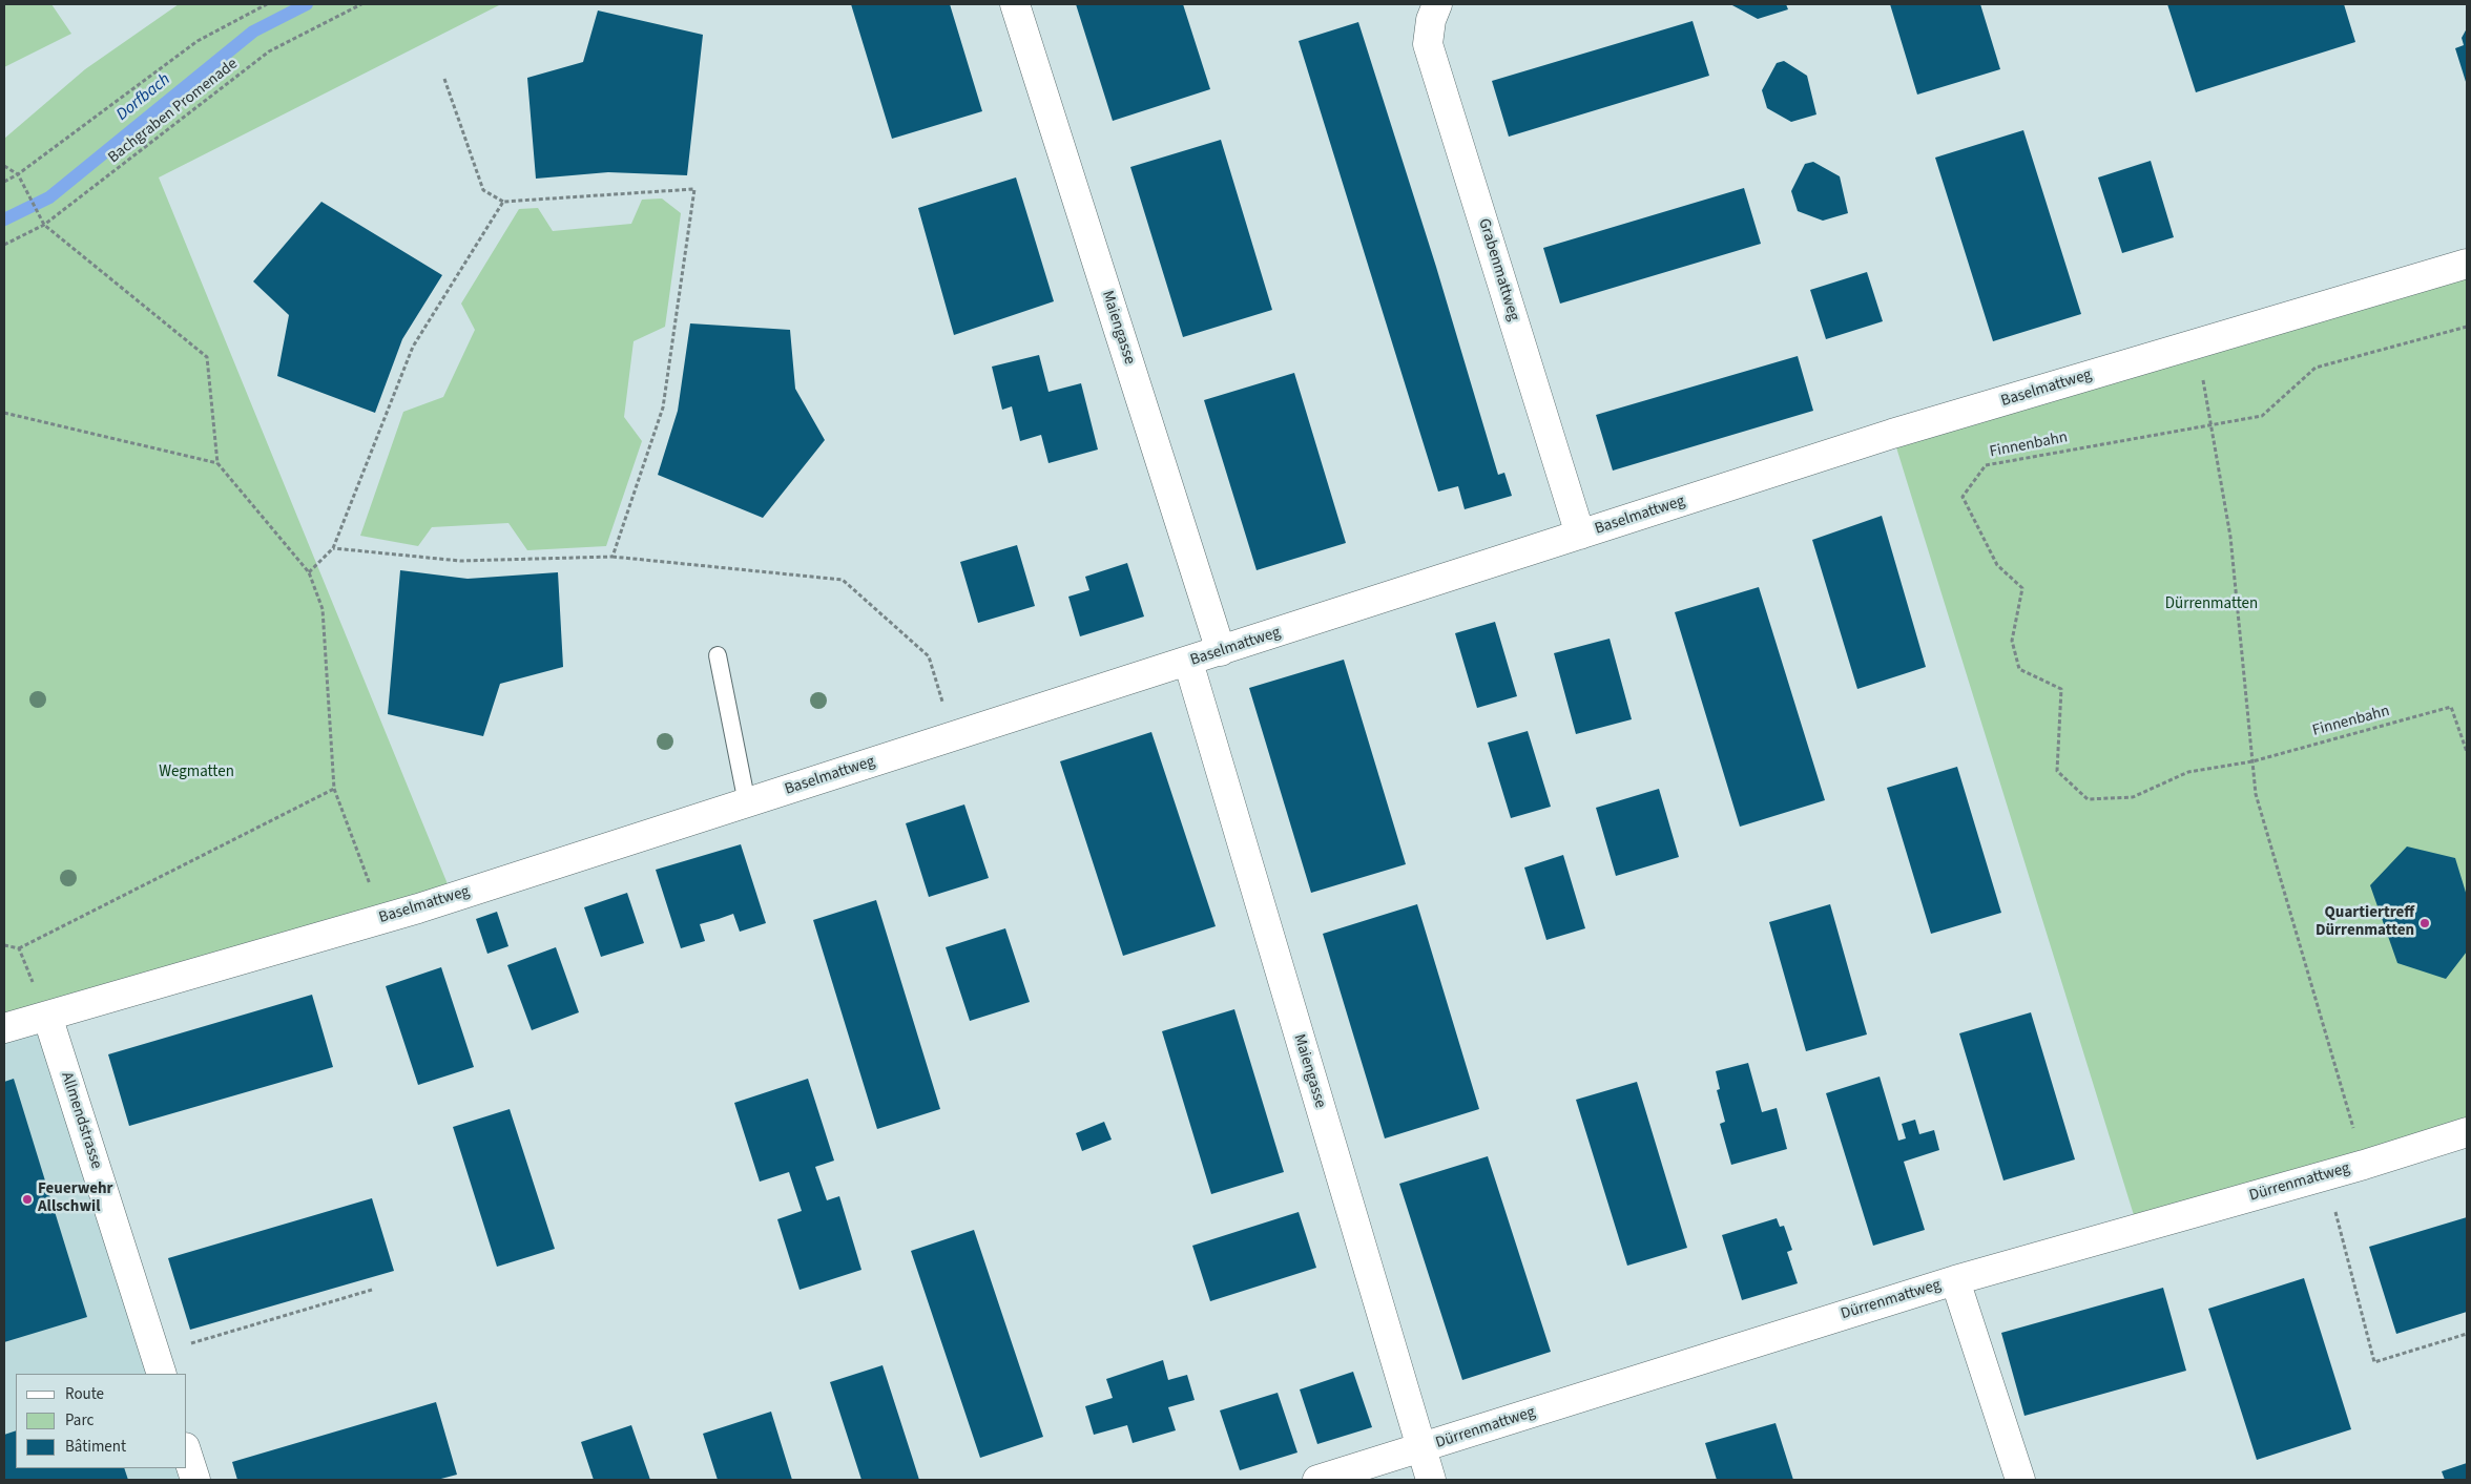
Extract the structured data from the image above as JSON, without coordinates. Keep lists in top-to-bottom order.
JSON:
{
  "streets": {
    "street": [
      "Grabenmattweg",
      "Maiengasse",
      "Baselmattweg",
      "Allmendstrasse",
      "Dürrenmattweg"
    ],
    "path": ["Bachgraben Promenade", "Finnenbahn"]
  },
  "crossings": [
    ["Grabenmattweg", "Baselmattweg"],
    ["Maiengasse", "Baselmattweg"],
    ["Maiengasse", "Dürrenmattweg"],
    ["Baselmattweg", "Allmendstrasse"]
  ],
  "water": ["Dorfbach"],
  "parks": ["Dürrenmatten", "Wegmatten"],
  "places": ["Quartiertreff Dürrenmatten", "Feuerwehr Allschwil"],
  "legend": ["Route", "Parc", "Bâtiment"]
}
